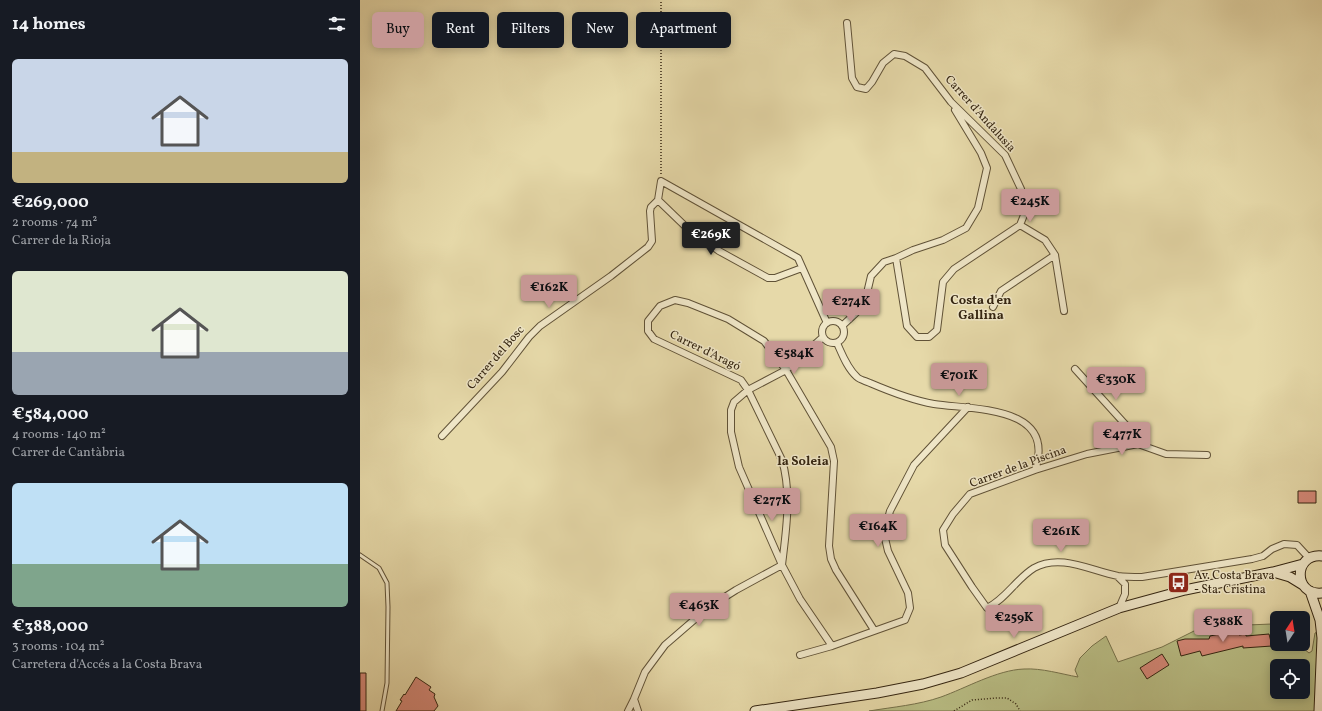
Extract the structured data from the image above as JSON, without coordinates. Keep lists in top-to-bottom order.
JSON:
{
  "streets": {
    "street": [
      "Carrer d'Andalusia",
      "Carrer d'Aragó",
      "Carrer del Bosc",
      "Carrer de la Piscina"
    ]
  },
  "districts": ["Costa d'en Gallina", "la Soleia"],
  "places": {
    "bus stop": ["Av. Costa Brava - Sta. Cristina"]
  },
  "north": "top",
  "page": {
    "heading": "14 homes",
    "chip": [
      "Buy",
      "Rent",
      "Filters",
      "New",
      "Apartment"
    ],
    "list": [
      {
        "name": "€269,000",
        "note": "2 rooms · 74 m² · Carrer de la Rioja"
      },
      {
        "name": "€584,000",
        "note": "4 rooms · 140 m² · Carrer de Cantàbria"
      },
      {
        "name": "€388,000",
        "note": "3 rooms · 104 m² · Carretera d'Accés a la Costa Brava"
      }
    ],
    "price": [
      "€245K",
      "€269K",
      "€162K",
      "€274K",
      "€584K",
      "€701K",
      "€330K",
      "€477K",
      "€277K",
      "€164K",
      "€261K",
      "€463K",
      "€259K",
      "€388K"
    ]
  }
}
